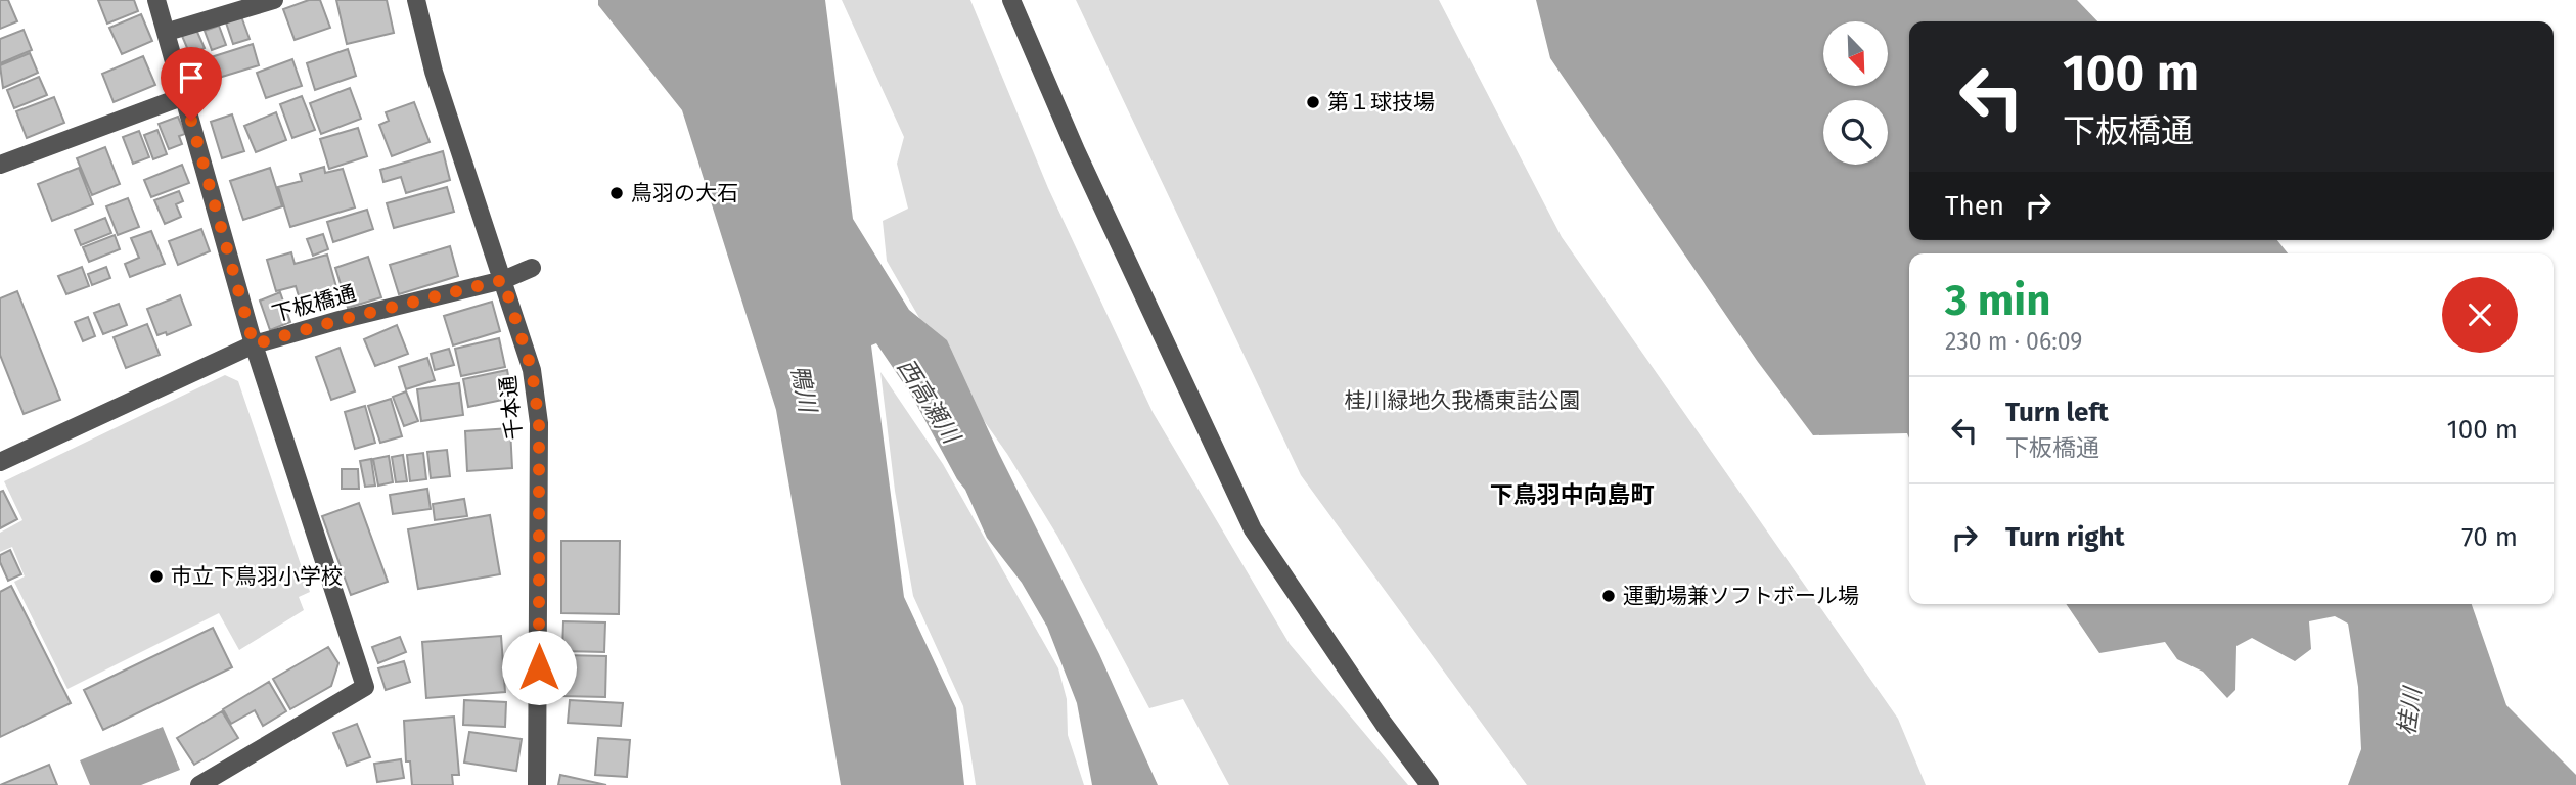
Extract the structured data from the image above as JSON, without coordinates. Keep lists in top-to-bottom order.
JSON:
{
  "streets": {
    "street": ["下板橋通", "千本通"]
  },
  "crossings": [
    ["下板橋通", "千本通"]
  ],
  "districts": ["下鳥羽中向島町"],
  "water": ["鴨川", "西高瀬川", "桂川"],
  "parks": ["桂川緑地久我橋東詰公園"],
  "places": [
    "第１球技場",
    "鳥羽の大石",
    "市立下鳥羽小学校",
    "運動場兼ソフトボール場"
  ],
  "north": "bottom right",
  "page": {
    "turn": ["100 m", "下板橋通"],
    "then": "Then",
    "heading": ["3 min", "230 m · 06:09"],
    "list": [
      {
        "name": "Turn left",
        "note": "下板橋通",
        "value": "100 m"
      },
      {
        "name": "Turn right",
        "value": "70 m"
      }
    ]
  }
}
